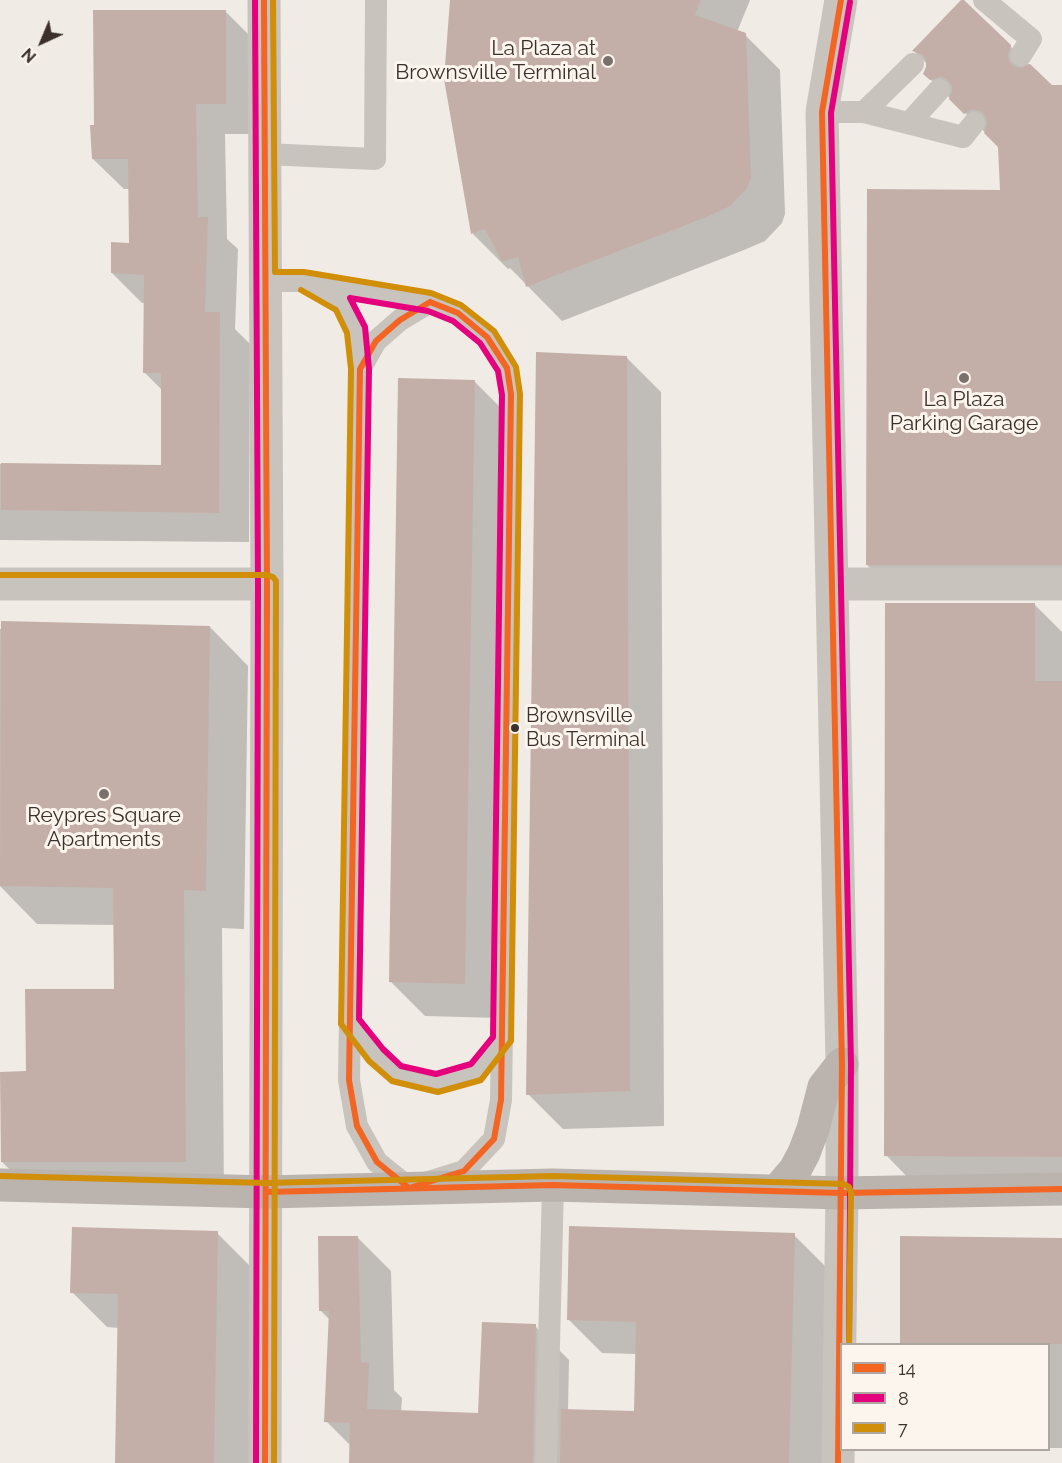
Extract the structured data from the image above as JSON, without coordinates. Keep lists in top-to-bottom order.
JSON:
{
  "places": [
    "La Plaza at Brownsville Terminal",
    "La Plaza Parking Garage",
    "Brownsville Bus Terminal",
    "Reypres Square Apartments"
  ],
  "lines": ["transit line 14", "transit line 8", "transit line 7"],
  "legend": ["14", "8", "7"],
  "north": "bottom left"
}
